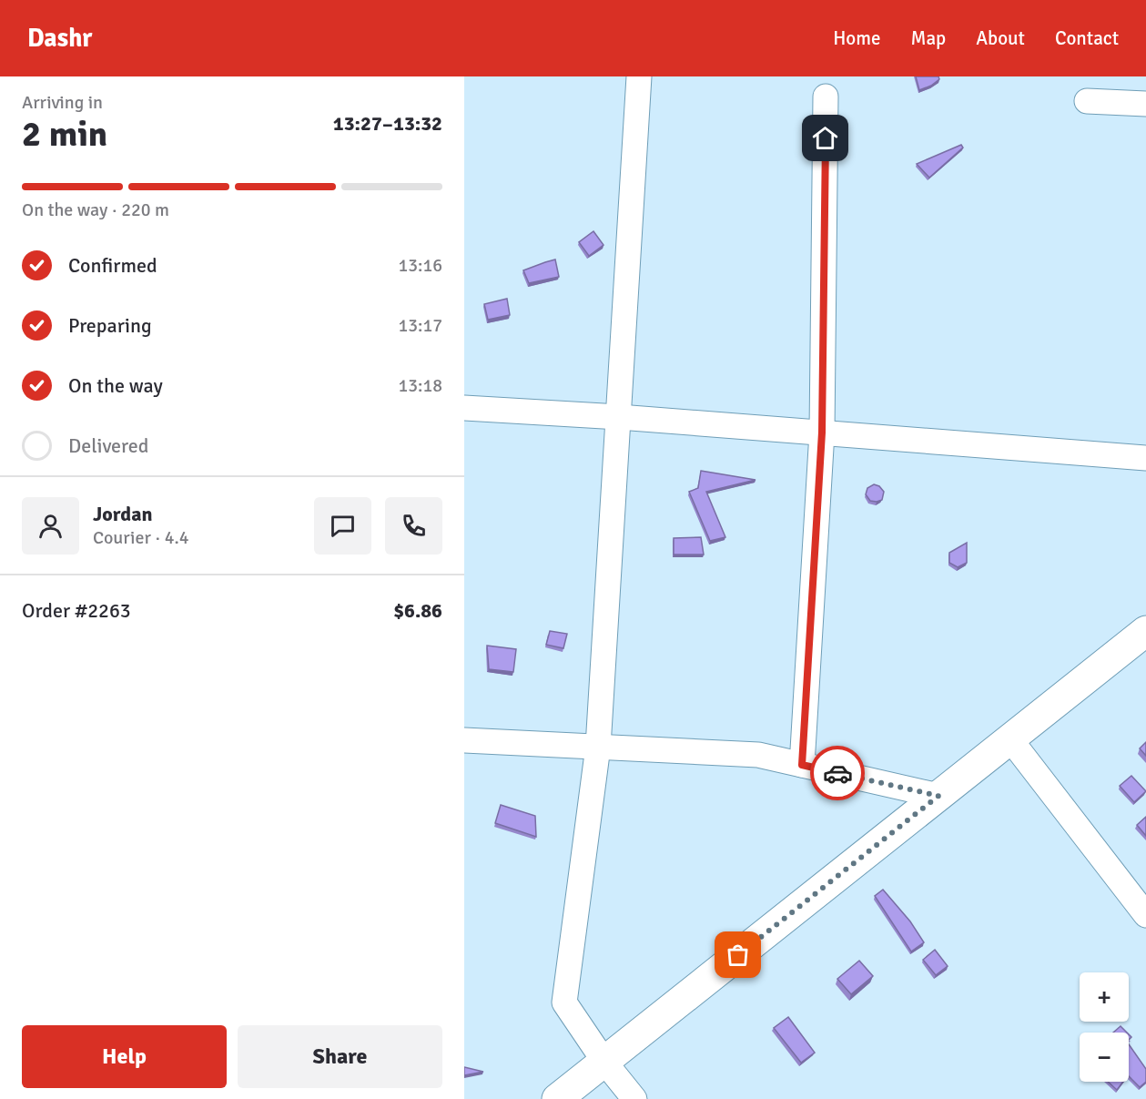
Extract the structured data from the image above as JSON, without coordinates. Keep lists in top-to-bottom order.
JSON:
{
  "page": {
    "header": "Dashr",
    "nav": [
      "Home",
      "Map",
      "About",
      "Contact"
    ],
    "heading": ["2 min", "Arriving in", "13:27–13:32"],
    "panel": [
      "Jordan",
      "Courier · 4.4",
      "Order #2263",
      "$6.86"
    ],
    "bar": "On the way · 220 m",
    "list": [
      ["Confirmed", "13:16"],
      ["Preparing", "13:17"],
      ["On the way", "13:18"],
      "Delivered"
    ],
    "map_buttons": ["+", "−"],
    "buttons": ["Help", "Share"]
  }
}
